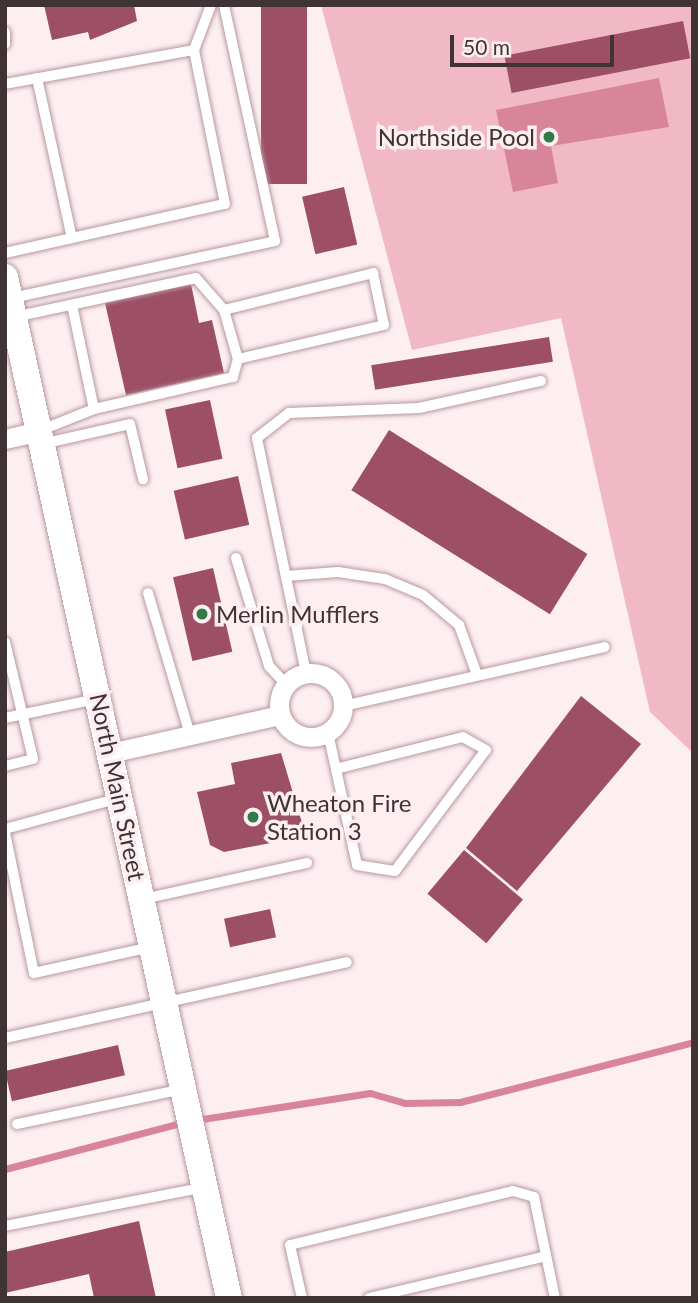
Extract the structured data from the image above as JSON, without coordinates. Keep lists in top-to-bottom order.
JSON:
{
  "streets": {
    "street": ["North Main Street"]
  },
  "places": ["Northside Pool", "Merlin Mufflers", "Wheaton Fire Station 3"],
  "scale_bar": "50 m"
}
